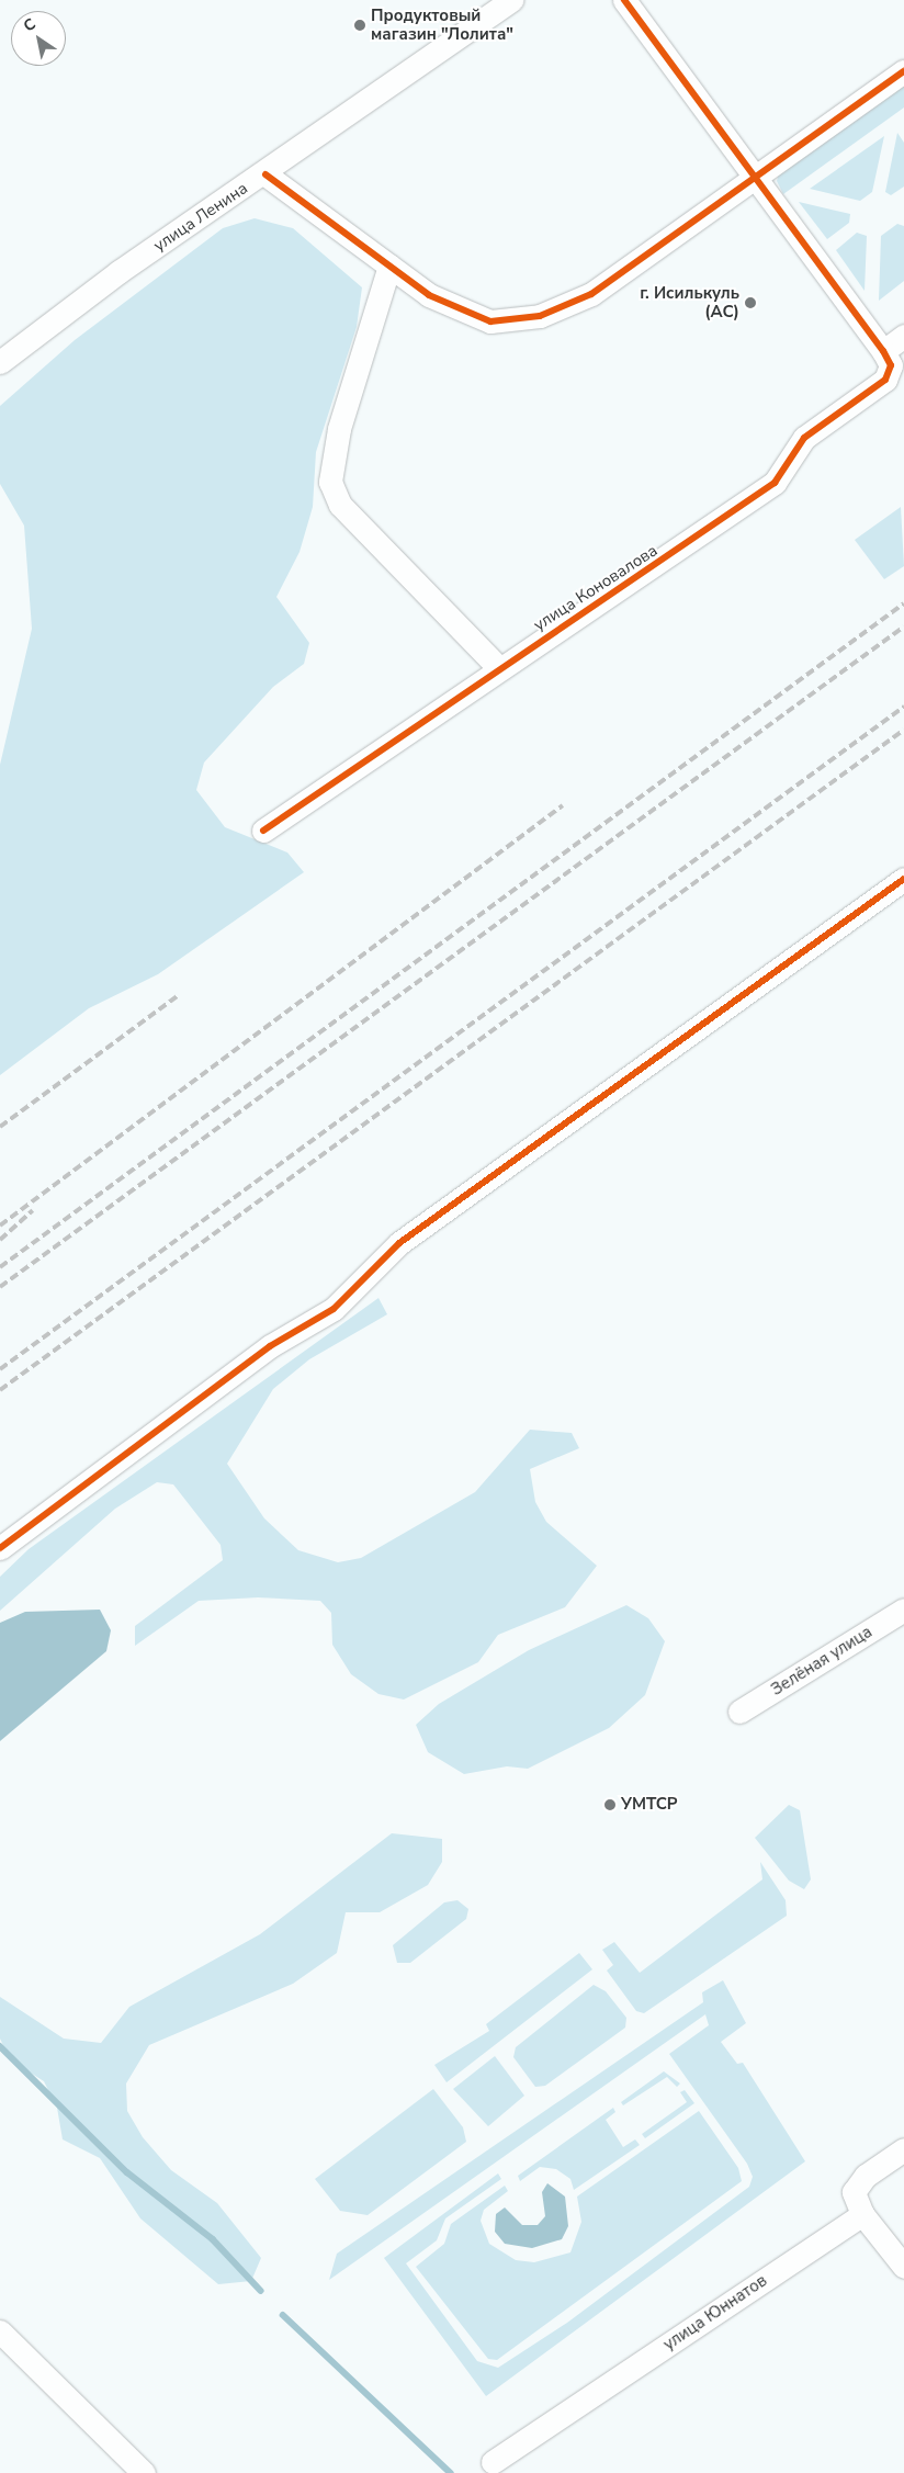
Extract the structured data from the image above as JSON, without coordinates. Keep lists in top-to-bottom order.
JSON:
{
  "streets": {
    "street": [
      "улица Ленина",
      "улица Коновалова",
      "Зелёная улица",
      "улица Юннатов"
    ]
  },
  "places": ["Продуктовый магазин \"Лолита\"", "г. Исилькуль (АС)", "УМТСР"],
  "north": "top left"
}
